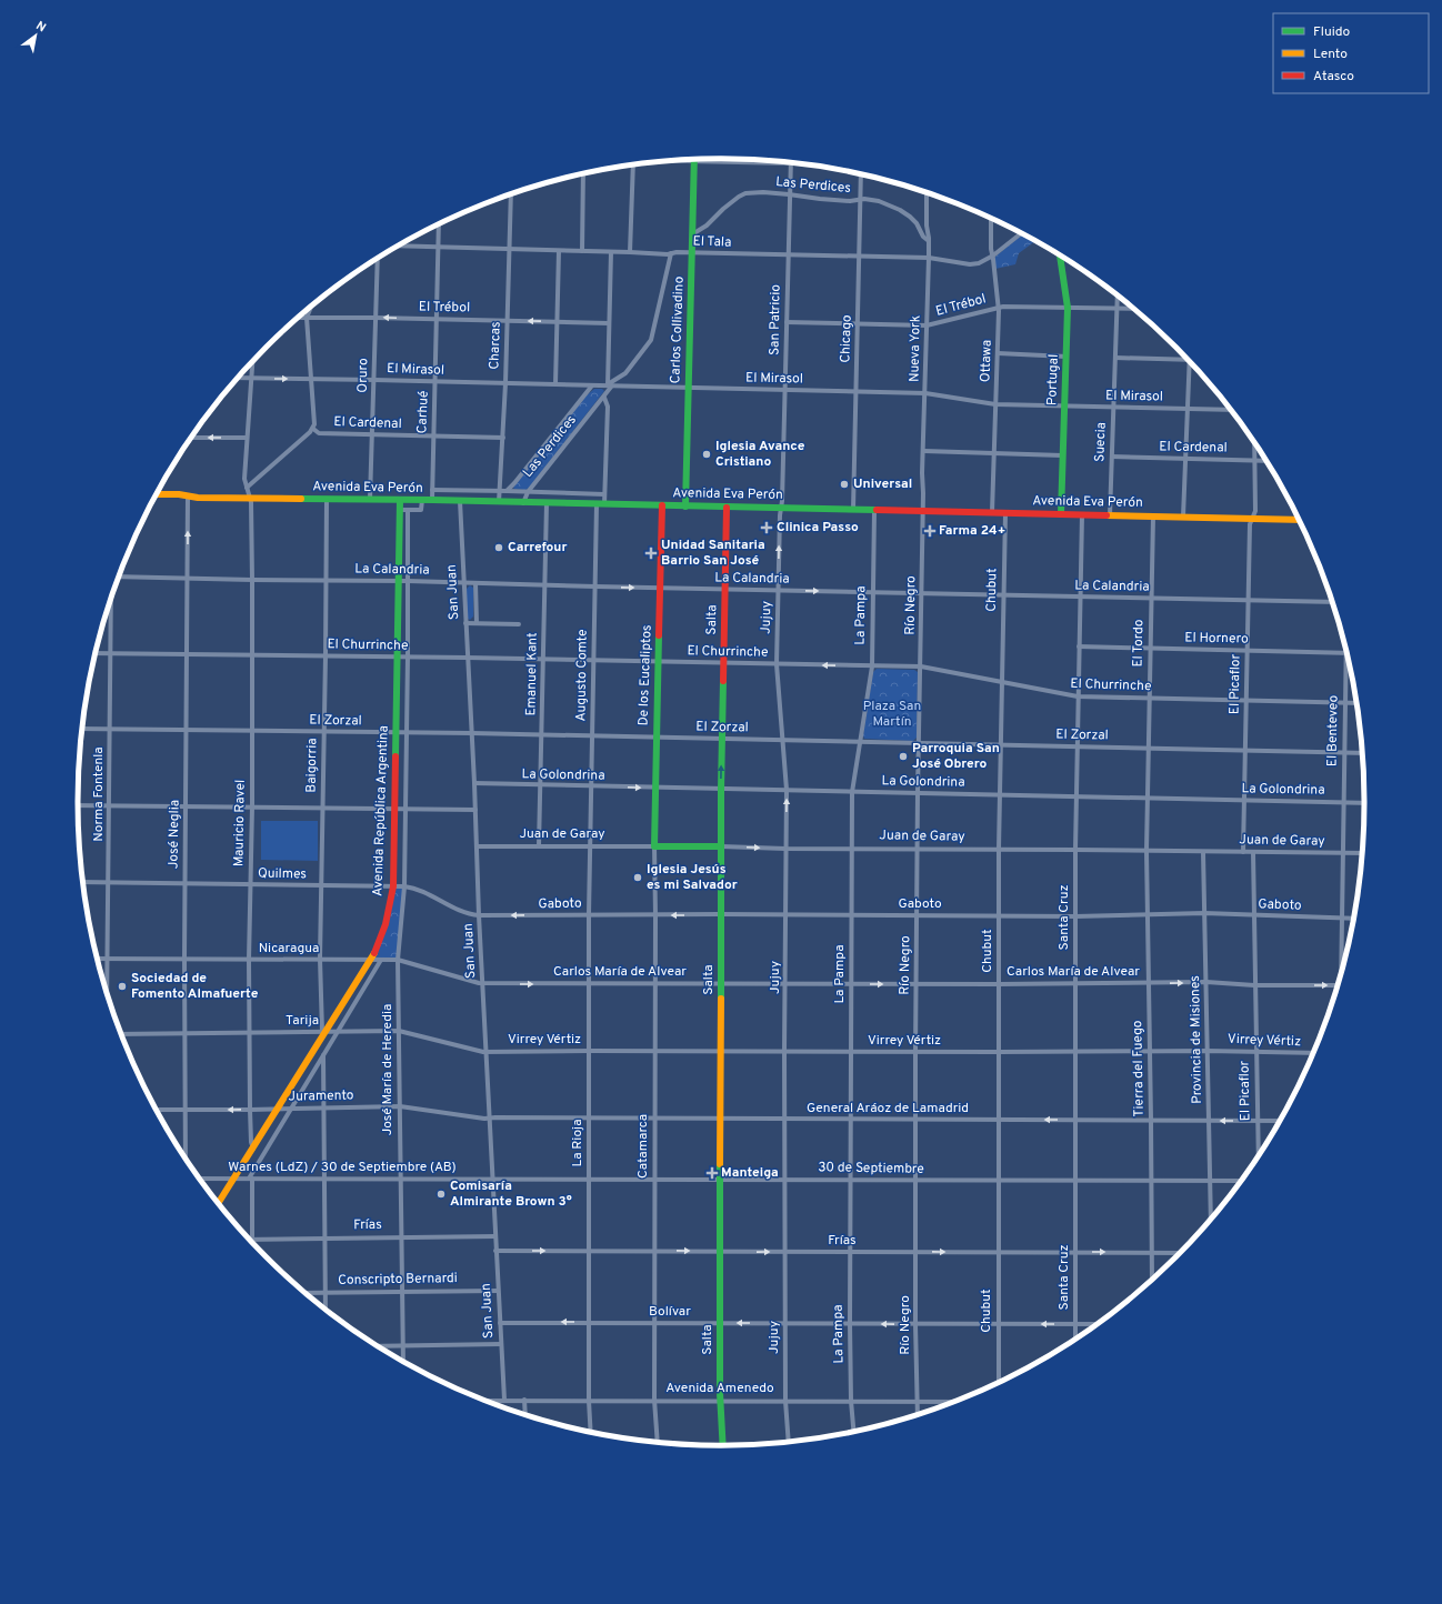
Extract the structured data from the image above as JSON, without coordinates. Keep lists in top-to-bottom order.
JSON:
{
  "streets": {
    "street": [
      "Las Perdices",
      "El Tala",
      "El Trébol",
      "San Patricio",
      "Carlos Collivadino",
      "Chicago",
      "Charcas",
      "Nueva York",
      "Ottawa",
      "El Mirasol",
      "Oruro",
      "Portugal",
      "Carhué",
      "El Cardenal",
      "Suecia",
      "Avenida Eva Perón",
      "La Calandria",
      "Chubut",
      "San Juan",
      "Río Negro",
      "La Pampa",
      "Jujuy",
      "Salta",
      "El Hornero",
      "El Tordo",
      "El Churrinche",
      "Emanuel Kant",
      "Augusto Comte",
      "De los Eucaliptos",
      "El Picaflor",
      "El Zorzal",
      "El Benteveo",
      "Baigorria",
      "La Golondrina",
      "Norma Fontenla",
      "Avenida República Argentina",
      "Mauricio Ravel",
      "José Neglia",
      "Juan de Garay",
      "Quilmes",
      "Gaboto",
      "Santa Cruz",
      "Nicaragua",
      "Carlos María de Alvear",
      "Tarija",
      "Virrey Vértiz",
      "Provincia de Misiones",
      "Tierra del Fuego",
      "José María de Heredia",
      "Juramento",
      "General Aráoz de Lamadrid",
      "La Rioja",
      "Catamarca",
      "Warnes (LdZ) / 30 de Septiembre (AB)",
      "30 de Septiembre",
      "Frías",
      "Conscripto Bernardi",
      "Bolívar",
      "Avenida Amenedo"
    ]
  },
  "crossings": [
    ["Las Perdices", "El Tala"],
    ["Las Perdices", "San Patricio"],
    ["Las Perdices", "Carlos Collivadino"],
    ["Las Perdices", "Chicago"],
    ["Las Perdices", "Nueva York"],
    ["Las Perdices", "El Mirasol"],
    ["Las Perdices", "Avenida Eva Perón"],
    ["El Tala", "San Patricio"],
    ["El Tala", "Carlos Collivadino"],
    ["El Tala", "Chicago"],
    ["El Tala", "Charcas"],
    ["El Tala", "Nueva York"],
    ["El Tala", "Ottawa"],
    ["El Tala", "Carhué"],
    ["El Trébol", "San Patricio"],
    ["El Trébol", "Chicago"],
    ["El Trébol", "Charcas"],
    ["El Trébol", "Nueva York"],
    ["El Trébol", "Ottawa"],
    ["El Trébol", "Oruro"],
    ["El Trébol", "Portugal"],
    ["El Trébol", "Carhué"],
    ["El Trébol", "Suecia"],
    ["San Patricio", "El Mirasol"],
    ["San Patricio", "Avenida Eva Perón"],
    ["San Patricio", "Jujuy"],
    ["Carlos Collivadino", "El Mirasol"],
    ["Carlos Collivadino", "Avenida Eva Perón"],
    ["Chicago", "El Mirasol"],
    ["Chicago", "Avenida Eva Perón"],
    ["Charcas", "El Mirasol"],
    ["Charcas", "El Cardenal"],
    ["Charcas", "Avenida Eva Perón"],
    ["Nueva York", "El Mirasol"],
    ["Nueva York", "Avenida Eva Perón"],
    ["Nueva York", "Río Negro"],
    ["Ottawa", "El Mirasol"],
    ["Ottawa", "Avenida Eva Perón"],
    ["El Mirasol", "Oruro"],
    ["El Mirasol", "Portugal"],
    ["El Mirasol", "Carhué"],
    ["El Mirasol", "Suecia"],
    ["El Mirasol", "Mauricio Ravel"],
    ["Oruro", "El Cardenal"],
    ["Oruro", "Avenida Eva Perón"],
    ["Portugal", "Avenida Eva Perón"],
    ["Carhué", "El Cardenal"],
    ["Carhué", "Avenida Eva Perón"],
    ["El Cardenal", "Suecia"],
    ["El Cardenal", "El Picaflor"],
    ["Suecia", "Avenida Eva Perón"],
    ["Avenida Eva Perón", "Chubut"],
    ["Avenida Eva Perón", "San Juan"],
    ["Avenida Eva Perón", "Río Negro"],
    ["Avenida Eva Perón", "La Pampa"],
    ["Avenida Eva Perón", "Jujuy"],
    ["Avenida Eva Perón", "Salta"],
    ["Avenida Eva Perón", "El Tordo"],
    ["Avenida Eva Perón", "Emanuel Kant"],
    ["Avenida Eva Perón", "Augusto Comte"],
    ["Avenida Eva Perón", "De los Eucaliptos"],
    ["Avenida Eva Perón", "El Picaflor"],
    ["Avenida Eva Perón", "Baigorria"],
    ["Avenida Eva Perón", "Avenida República Argentina"],
    ["Avenida Eva Perón", "Mauricio Ravel"],
    ["Avenida Eva Perón", "José Neglia"],
    ["Avenida Eva Perón", "Santa Cruz"],
    ["La Calandria", "Chubut"],
    ["La Calandria", "San Juan"],
    ["La Calandria", "Río Negro"],
    ["La Calandria", "La Pampa"],
    ["La Calandria", "Jujuy"],
    ["La Calandria", "Salta"],
    ["La Calandria", "El Tordo"],
    ["La Calandria", "Emanuel Kant"],
    ["La Calandria", "Augusto Comte"],
    ["La Calandria", "De los Eucaliptos"],
    ["La Calandria", "El Picaflor"],
    ["La Calandria", "Baigorria"],
    ["La Calandria", "Avenida República Argentina"],
    ["La Calandria", "Mauricio Ravel"],
    ["La Calandria", "José Neglia"],
    ["La Calandria", "Santa Cruz"],
    ["Chubut", "El Churrinche"],
    ["Chubut", "El Zorzal"],
    ["Chubut", "La Golondrina"],
    ["Chubut", "Juan de Garay"],
    ["Chubut", "Gaboto"],
    ["Chubut", "Carlos María de Alvear"],
    ["Chubut", "Virrey Vértiz"],
    ["Chubut", "General Aráoz de Lamadrid"],
    ["Chubut", "30 de Septiembre"],
    ["Chubut", "Frías"],
    ["Chubut", "Bolívar"],
    ["San Juan", "El Churrinche"],
    ["San Juan", "El Zorzal"],
    ["San Juan", "La Golondrina"],
    ["San Juan", "Juan de Garay"],
    ["San Juan", "Quilmes"],
    ["San Juan", "Gaboto"],
    ["San Juan", "Nicaragua"],
    ["San Juan", "Carlos María de Alvear"],
    ["San Juan", "Tarija"],
    ["San Juan", "Virrey Vértiz"],
    ["San Juan", "Juramento"],
    ["San Juan", "General Aráoz de Lamadrid"],
    ["San Juan", "Warnes (LdZ) / 30 de Septiembre (AB)"],
    ["San Juan", "30 de Septiembre"],
    ["San Juan", "Frías"],
    ["San Juan", "Conscripto Bernardi"],
    ["San Juan", "Bolívar"],
    ["San Juan", "Avenida Amenedo"],
    ["Río Negro", "El Churrinche"],
    ["Río Negro", "El Zorzal"],
    ["Río Negro", "La Golondrina"],
    ["Río Negro", "Juan de Garay"],
    ["Río Negro", "Gaboto"],
    ["Río Negro", "Carlos María de Alvear"],
    ["Río Negro", "Virrey Vértiz"],
    ["Río Negro", "General Aráoz de Lamadrid"],
    ["Río Negro", "30 de Septiembre"],
    ["Río Negro", "Frías"],
    ["Río Negro", "Bolívar"],
    ["Río Negro", "Avenida Amenedo"],
    ["La Pampa", "El Churrinche"],
    ["La Pampa", "El Zorzal"],
    ["La Pampa", "La Golondrina"],
    ["La Pampa", "Juan de Garay"],
    ["La Pampa", "Gaboto"],
    ["La Pampa", "Carlos María de Alvear"],
    ["La Pampa", "Virrey Vértiz"],
    ["La Pampa", "General Aráoz de Lamadrid"],
    ["La Pampa", "30 de Septiembre"],
    ["La Pampa", "Frías"],
    ["La Pampa", "Bolívar"],
    ["La Pampa", "Avenida Amenedo"],
    ["Jujuy", "El Churrinche"],
    ["Jujuy", "El Zorzal"],
    ["Jujuy", "La Golondrina"],
    ["Jujuy", "Juan de Garay"],
    ["Jujuy", "Gaboto"],
    ["Jujuy", "Carlos María de Alvear"],
    ["Jujuy", "Virrey Vértiz"],
    ["Jujuy", "General Aráoz de Lamadrid"],
    ["Jujuy", "30 de Septiembre"],
    ["Jujuy", "Frías"],
    ["Jujuy", "Bolívar"],
    ["Jujuy", "Avenida Amenedo"],
    ["Salta", "El Churrinche"],
    ["Salta", "El Zorzal"],
    ["Salta", "La Golondrina"],
    ["Salta", "Juan de Garay"],
    ["Salta", "Gaboto"],
    ["Salta", "Carlos María de Alvear"],
    ["Salta", "Virrey Vértiz"],
    ["Salta", "General Aráoz de Lamadrid"],
    ["Salta", "30 de Septiembre"],
    ["Salta", "Frías"],
    ["Salta", "Bolívar"],
    ["Salta", "Avenida Amenedo"],
    ["El Hornero", "El Tordo"],
    ["El Hornero", "El Picaflor"],
    ["El Hornero", "El Benteveo"],
    ["El Hornero", "Santa Cruz"],
    ["El Tordo", "El Churrinche"],
    ["El Tordo", "El Zorzal"],
    ["El Tordo", "La Golondrina"],
    ["El Tordo", "Juan de Garay"],
    ["El Tordo", "Tierra del Fuego"],
    ["El Churrinche", "Emanuel Kant"],
    ["El Churrinche", "Augusto Comte"],
    ["El Churrinche", "De los Eucaliptos"],
    ["El Churrinche", "El Picaflor"],
    ["El Churrinche", "El Benteveo"],
    ["El Churrinche", "Baigorria"],
    ["El Churrinche", "Norma Fontenla"],
    ["El Churrinche", "Avenida República Argentina"],
    ["El Churrinche", "Mauricio Ravel"],
    ["El Churrinche", "José Neglia"],
    ["El Churrinche", "Santa Cruz"],
    ["Emanuel Kant", "El Zorzal"],
    ["Emanuel Kant", "La Golondrina"],
    ["Emanuel Kant", "Juan de Garay"],
    ["Augusto Comte", "El Zorzal"],
    ["Augusto Comte", "La Golondrina"],
    ["Augusto Comte", "Juan de Garay"],
    ["Augusto Comte", "La Rioja"],
    ["De los Eucaliptos", "El Zorzal"],
    ["De los Eucaliptos", "La Golondrina"],
    ["De los Eucaliptos", "Juan de Garay"],
    ["De los Eucaliptos", "Catamarca"],
    ["El Picaflor", "El Zorzal"],
    ["El Picaflor", "La Golondrina"],
    ["El Picaflor", "Juan de Garay"],
    ["El Picaflor", "Gaboto"],
    ["El Picaflor", "Carlos María de Alvear"],
    ["El Picaflor", "Virrey Vértiz"],
    ["El Picaflor", "General Aráoz de Lamadrid"],
    ["El Zorzal", "El Benteveo"],
    ["El Zorzal", "Baigorria"],
    ["El Zorzal", "Norma Fontenla"],
    ["El Zorzal", "Avenida República Argentina"],
    ["El Zorzal", "Mauricio Ravel"],
    ["El Zorzal", "José Neglia"],
    ["El Zorzal", "Santa Cruz"],
    ["El Benteveo", "La Golondrina"],
    ["El Benteveo", "Juan de Garay"],
    ["El Benteveo", "Gaboto"],
    ["Baigorria", "Avenida República Argentina"],
    ["Baigorria", "Quilmes"],
    ["Baigorria", "Nicaragua"],
    ["Baigorria", "Tarija"],
    ["La Golondrina", "Santa Cruz"],
    ["Norma Fontenla", "Quilmes"],
    ["Norma Fontenla", "Nicaragua"],
    ["Avenida República Argentina", "Mauricio Ravel"],
    ["Avenida República Argentina", "Quilmes"],
    ["Avenida República Argentina", "Nicaragua"],
    ["Avenida República Argentina", "Tarija"],
    ["Avenida República Argentina", "José María de Heredia"],
    ["Avenida República Argentina", "Juramento"],
    ["Avenida República Argentina", "Warnes (LdZ) / 30 de Septiembre (AB)"],
    ["Mauricio Ravel", "Quilmes"],
    ["Mauricio Ravel", "Nicaragua"],
    ["Mauricio Ravel", "Tarija"],
    ["Mauricio Ravel", "Juramento"],
    ["José Neglia", "Quilmes"],
    ["José Neglia", "Nicaragua"],
    ["José Neglia", "Tarija"],
    ["José Neglia", "Juramento"],
    ["Juan de Garay", "Santa Cruz"],
    ["Juan de Garay", "Provincia de Misiones"],
    ["Juan de Garay", "Tierra del Fuego"],
    ["Juan de Garay", "La Rioja"],
    ["Juan de Garay", "Catamarca"],
    ["Quilmes", "Gaboto"],
    ["Gaboto", "Santa Cruz"],
    ["Gaboto", "Provincia de Misiones"],
    ["Gaboto", "Tierra del Fuego"],
    ["Gaboto", "La Rioja"],
    ["Gaboto", "Catamarca"],
    ["Santa Cruz", "Carlos María de Alvear"],
    ["Santa Cruz", "Virrey Vértiz"],
    ["Santa Cruz", "General Aráoz de Lamadrid"],
    ["Santa Cruz", "30 de Septiembre"],
    ["Santa Cruz", "Frías"],
    ["Santa Cruz", "Bolívar"],
    ["Nicaragua", "Carlos María de Alvear"],
    ["Nicaragua", "José María de Heredia"],
    ["Carlos María de Alvear", "Provincia de Misiones"],
    ["Carlos María de Alvear", "Tierra del Fuego"],
    ["Carlos María de Alvear", "La Rioja"],
    ["Carlos María de Alvear", "Catamarca"],
    ["Tarija", "Virrey Vértiz"],
    ["Tarija", "José María de Heredia"],
    ["Virrey Vértiz", "Provincia de Misiones"],
    ["Virrey Vértiz", "Tierra del Fuego"],
    ["Virrey Vértiz", "La Rioja"],
    ["Virrey Vértiz", "Catamarca"],
    ["Provincia de Misiones", "General Aráoz de Lamadrid"],
    ["Provincia de Misiones", "30 de Septiembre"],
    ["Tierra del Fuego", "General Aráoz de Lamadrid"],
    ["Tierra del Fuego", "30 de Septiembre"],
    ["Tierra del Fuego", "Frías"],
    ["José María de Heredia", "Juramento"],
    ["José María de Heredia", "Warnes (LdZ) / 30 de Septiembre (AB)"],
    ["José María de Heredia", "Frías"],
    ["José María de Heredia", "Conscripto Bernardi"],
    ["Juramento", "General Aráoz de Lamadrid"],
    ["General Aráoz de Lamadrid", "La Rioja"],
    ["General Aráoz de Lamadrid", "Catamarca"],
    ["La Rioja", "30 de Septiembre"],
    ["La Rioja", "Frías"],
    ["La Rioja", "Bolívar"],
    ["La Rioja", "Avenida Amenedo"],
    ["Catamarca", "30 de Septiembre"],
    ["Catamarca", "Frías"],
    ["Catamarca", "Bolívar"],
    ["Catamarca", "Avenida Amenedo"],
    ["Warnes (LdZ) / 30 de Septiembre (AB)", "30 de Septiembre"]
  ],
  "one_way": ["Carlos María de Alvear", "Frías", "Bolívar"],
  "parks": ["Plaza San Martín"],
  "places": {
    "other": [
      "Iglesia Avance Cristiano",
      "Universal",
      "Carrefour",
      "Parroquia San José Obrero",
      "Iglesia Jesús es mi Salvador",
      "Sociedad de Fomento Almafuerte",
      "Comisaría Almirante Brown 3°"
    ],
    "health": [
      "Clinica Passo",
      "Farma 24+",
      "Unidad Sanitaria Barrio San José",
      "Manteiga"
    ]
  },
  "legend": ["Fluido", "Lento", "Atasco"],
  "north": "top right"
}
